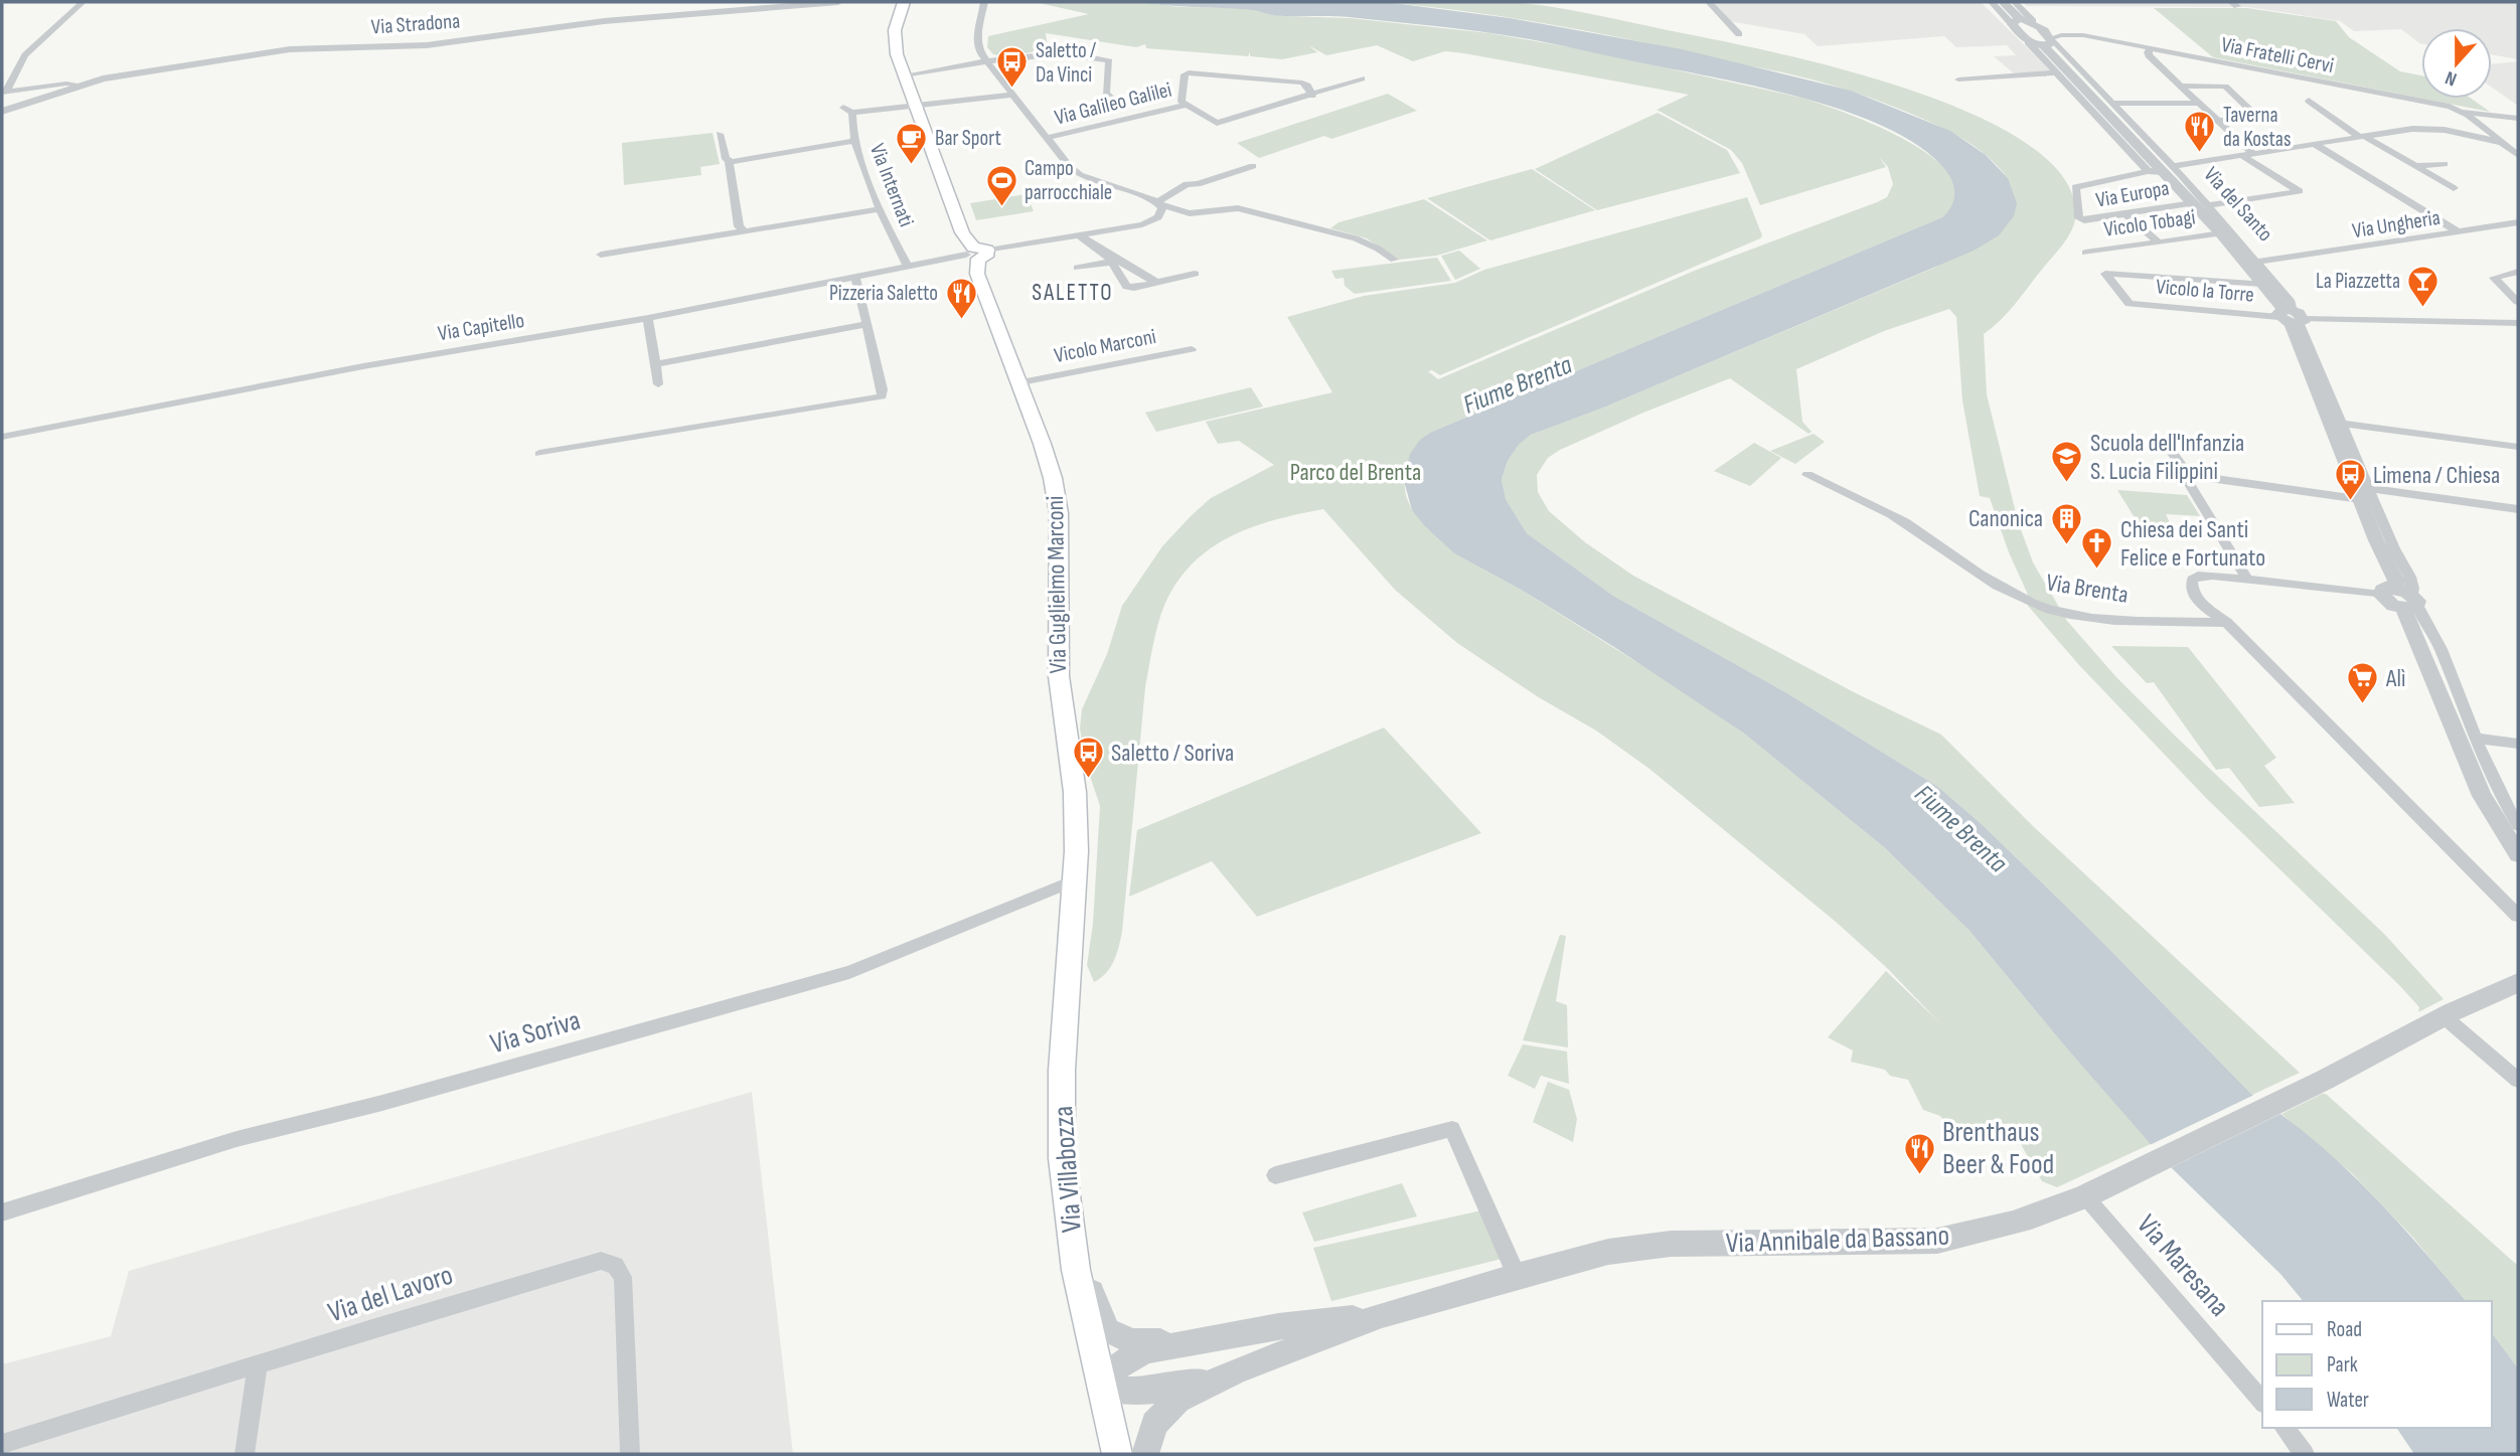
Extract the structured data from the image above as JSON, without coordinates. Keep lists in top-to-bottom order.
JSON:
{
  "streets": {
    "main road": ["Via Guglielmo Marconi", "Via Villabozza"],
    "street": [
      "Via Stradona",
      "Via Fratelli Cervi",
      "Via Galileo Galilei",
      "Via Internati",
      "Via Europa",
      "Via del Santo",
      "Vicolo Tobagi",
      "Via Ungheria",
      "Vicolo la Torre",
      "Via Capitello",
      "Vicolo Marconi",
      "Via Brenta",
      "Via Soriva",
      "Via Annibale da Bassano",
      "Via Maresana",
      "Via del Lavoro"
    ]
  },
  "crossings": [
    ["Via Fratelli Cervi", "Via del Santo"],
    ["Via Internati", "Via Capitello"],
    ["Via Internati", "Via Guglielmo Marconi"],
    ["Via Europa", "Via del Santo"],
    ["Via del Santo", "Vicolo Tobagi"],
    ["Via del Santo", "Via Ungheria"],
    ["Via del Santo", "Vicolo la Torre"],
    ["Via Capitello", "Via Guglielmo Marconi"],
    ["Via Guglielmo Marconi", "Via Soriva"],
    ["Via Guglielmo Marconi", "Via Villabozza"],
    ["Via Soriva", "Via Villabozza"],
    ["Via Villabozza", "Via Annibale da Bassano"],
    ["Via Annibale da Bassano", "Via Maresana"]
  ],
  "districts": ["SALETTO"],
  "water": ["Fiume Brenta"],
  "parks": ["Parco del Brenta"],
  "places": {
    "bus stop": ["Saletto / Da Vinci", "Limena / Chiesa", "Saletto / Soriva"],
    "restaurant": ["Taverna da Kostas", "Pizzeria Saletto", "Brenthaus Beer & Food"],
    "cafe": ["Bar Sport"],
    "sports": ["Campo parrocchiale"],
    "bar": ["La Piazzetta"],
    "school or university": ["Scuola dell'Infanzia S. Lucia Filippini"],
    "building": ["Canonica"],
    "church": ["Chiesa dei Santi Felice e Fortunato"],
    "supermarket": ["Alì"]
  },
  "legend": ["Road", "Park", "Water"],
  "north": "bottom"
}
